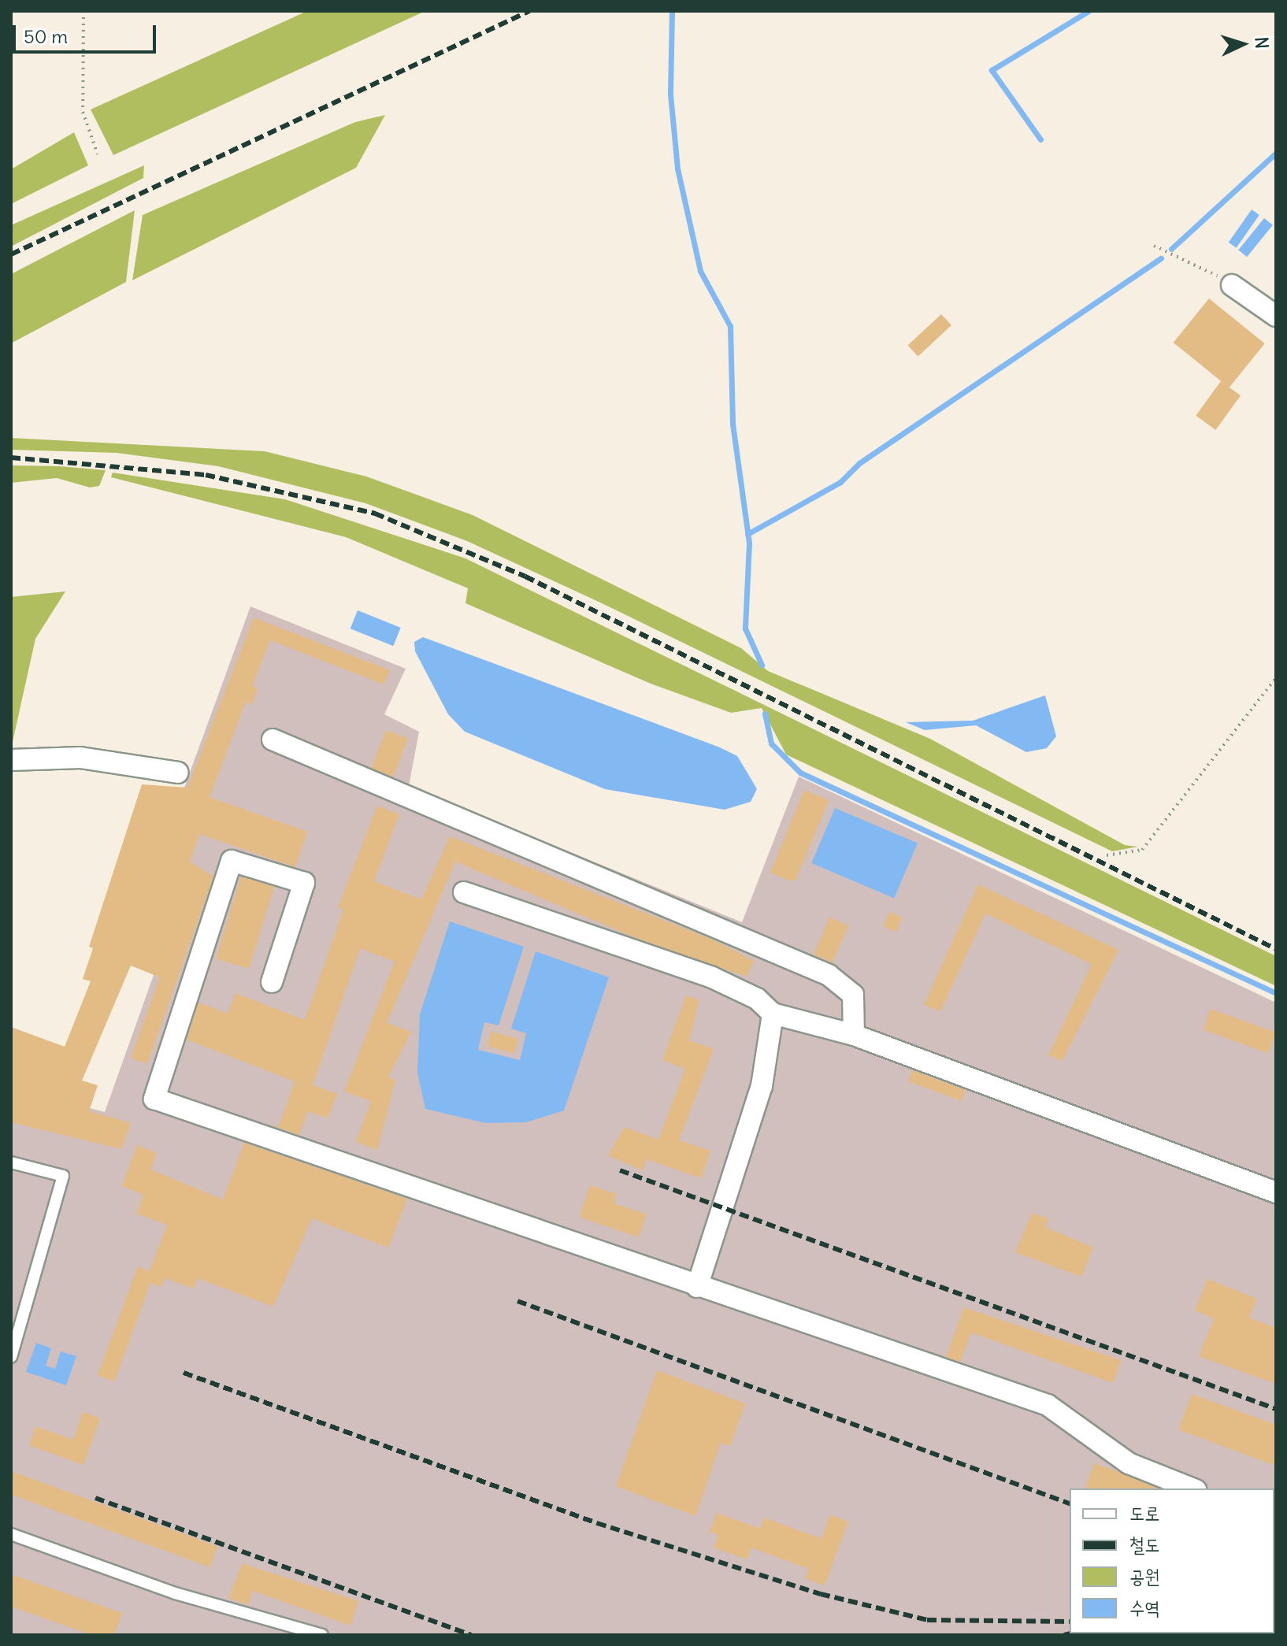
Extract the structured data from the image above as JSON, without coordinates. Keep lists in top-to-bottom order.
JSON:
{
  "legend": [
    "도로",
    "철도",
    "공원",
    "수역"
  ],
  "scale_bar": "50 m",
  "north": "right"
}
